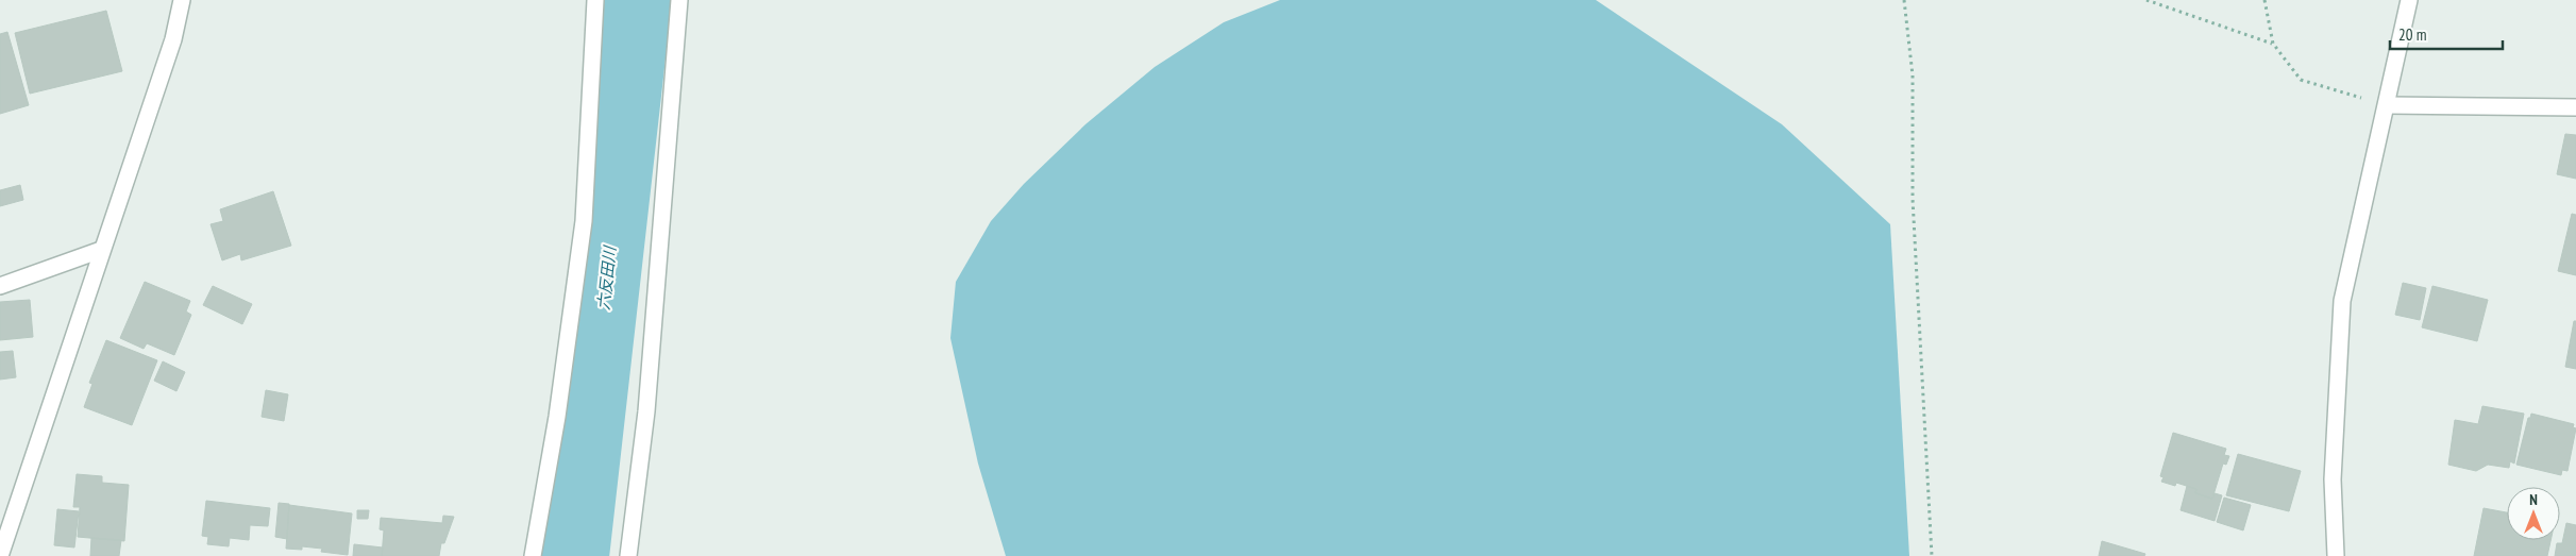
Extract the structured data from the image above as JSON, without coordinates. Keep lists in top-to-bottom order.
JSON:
{
  "water": ["六反田川"],
  "scale_bar": "20 m",
  "north": "top"
}
